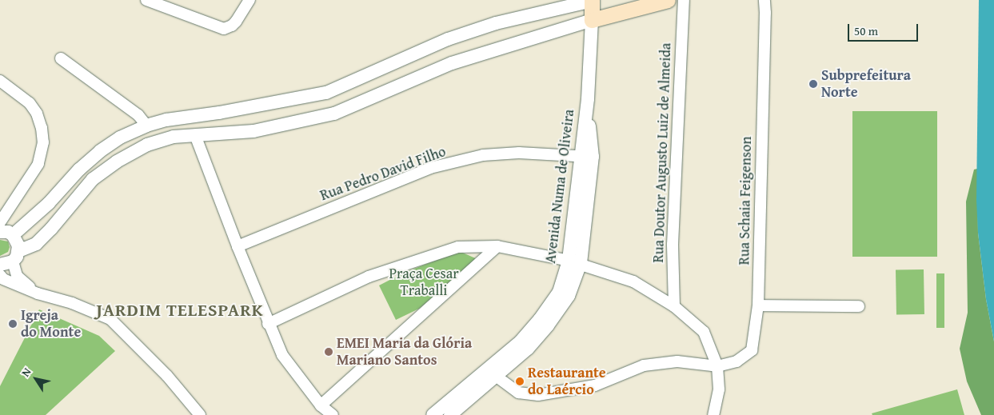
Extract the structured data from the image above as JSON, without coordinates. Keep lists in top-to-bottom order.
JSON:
{
  "streets": {
    "street": [
      "Rua Doutor Augusto Luiz de Almeida",
      "Rua Pedro David Filho",
      "Avenida Numa de Oliveira",
      "Rua Schaia Feigenson"
    ]
  },
  "crossings": [
    ["Rua Pedro David Filho", "Avenida Numa de Oliveira"]
  ],
  "districts": ["JARDIM TELESPARK"],
  "parks": ["Praça Cesar Traballi"],
  "places": [
    "Subprefeitura Norte",
    "Igreja do Monte",
    "EMEI Maria da Glória Mariano Santos",
    "Restaurante do Laércio"
  ],
  "scale_bar": "50 m",
  "north": "top left"
}
